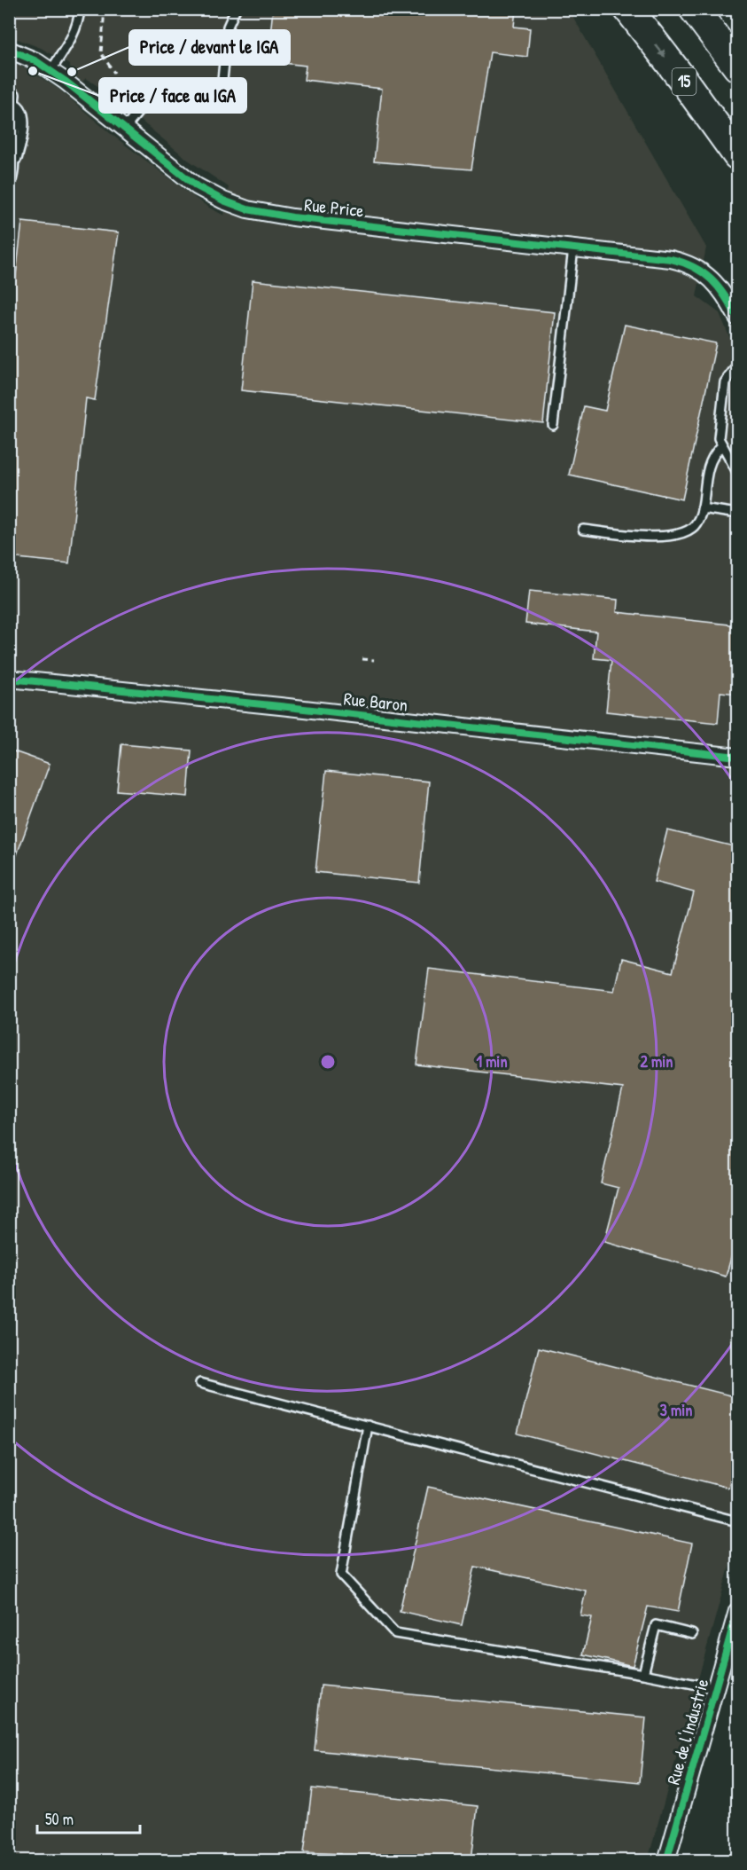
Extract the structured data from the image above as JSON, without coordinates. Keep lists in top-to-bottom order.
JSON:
{
  "streets": {
    "highway": ["15"],
    "street": ["Rue Price", "Rue Baron", "Rue de l'Industrie"]
  },
  "places": ["Price / face au IGA", "Price / devant le IGA"],
  "scale_bar": "50 m",
  "rings": ["1 min", "2 min", "3 min"]
}
